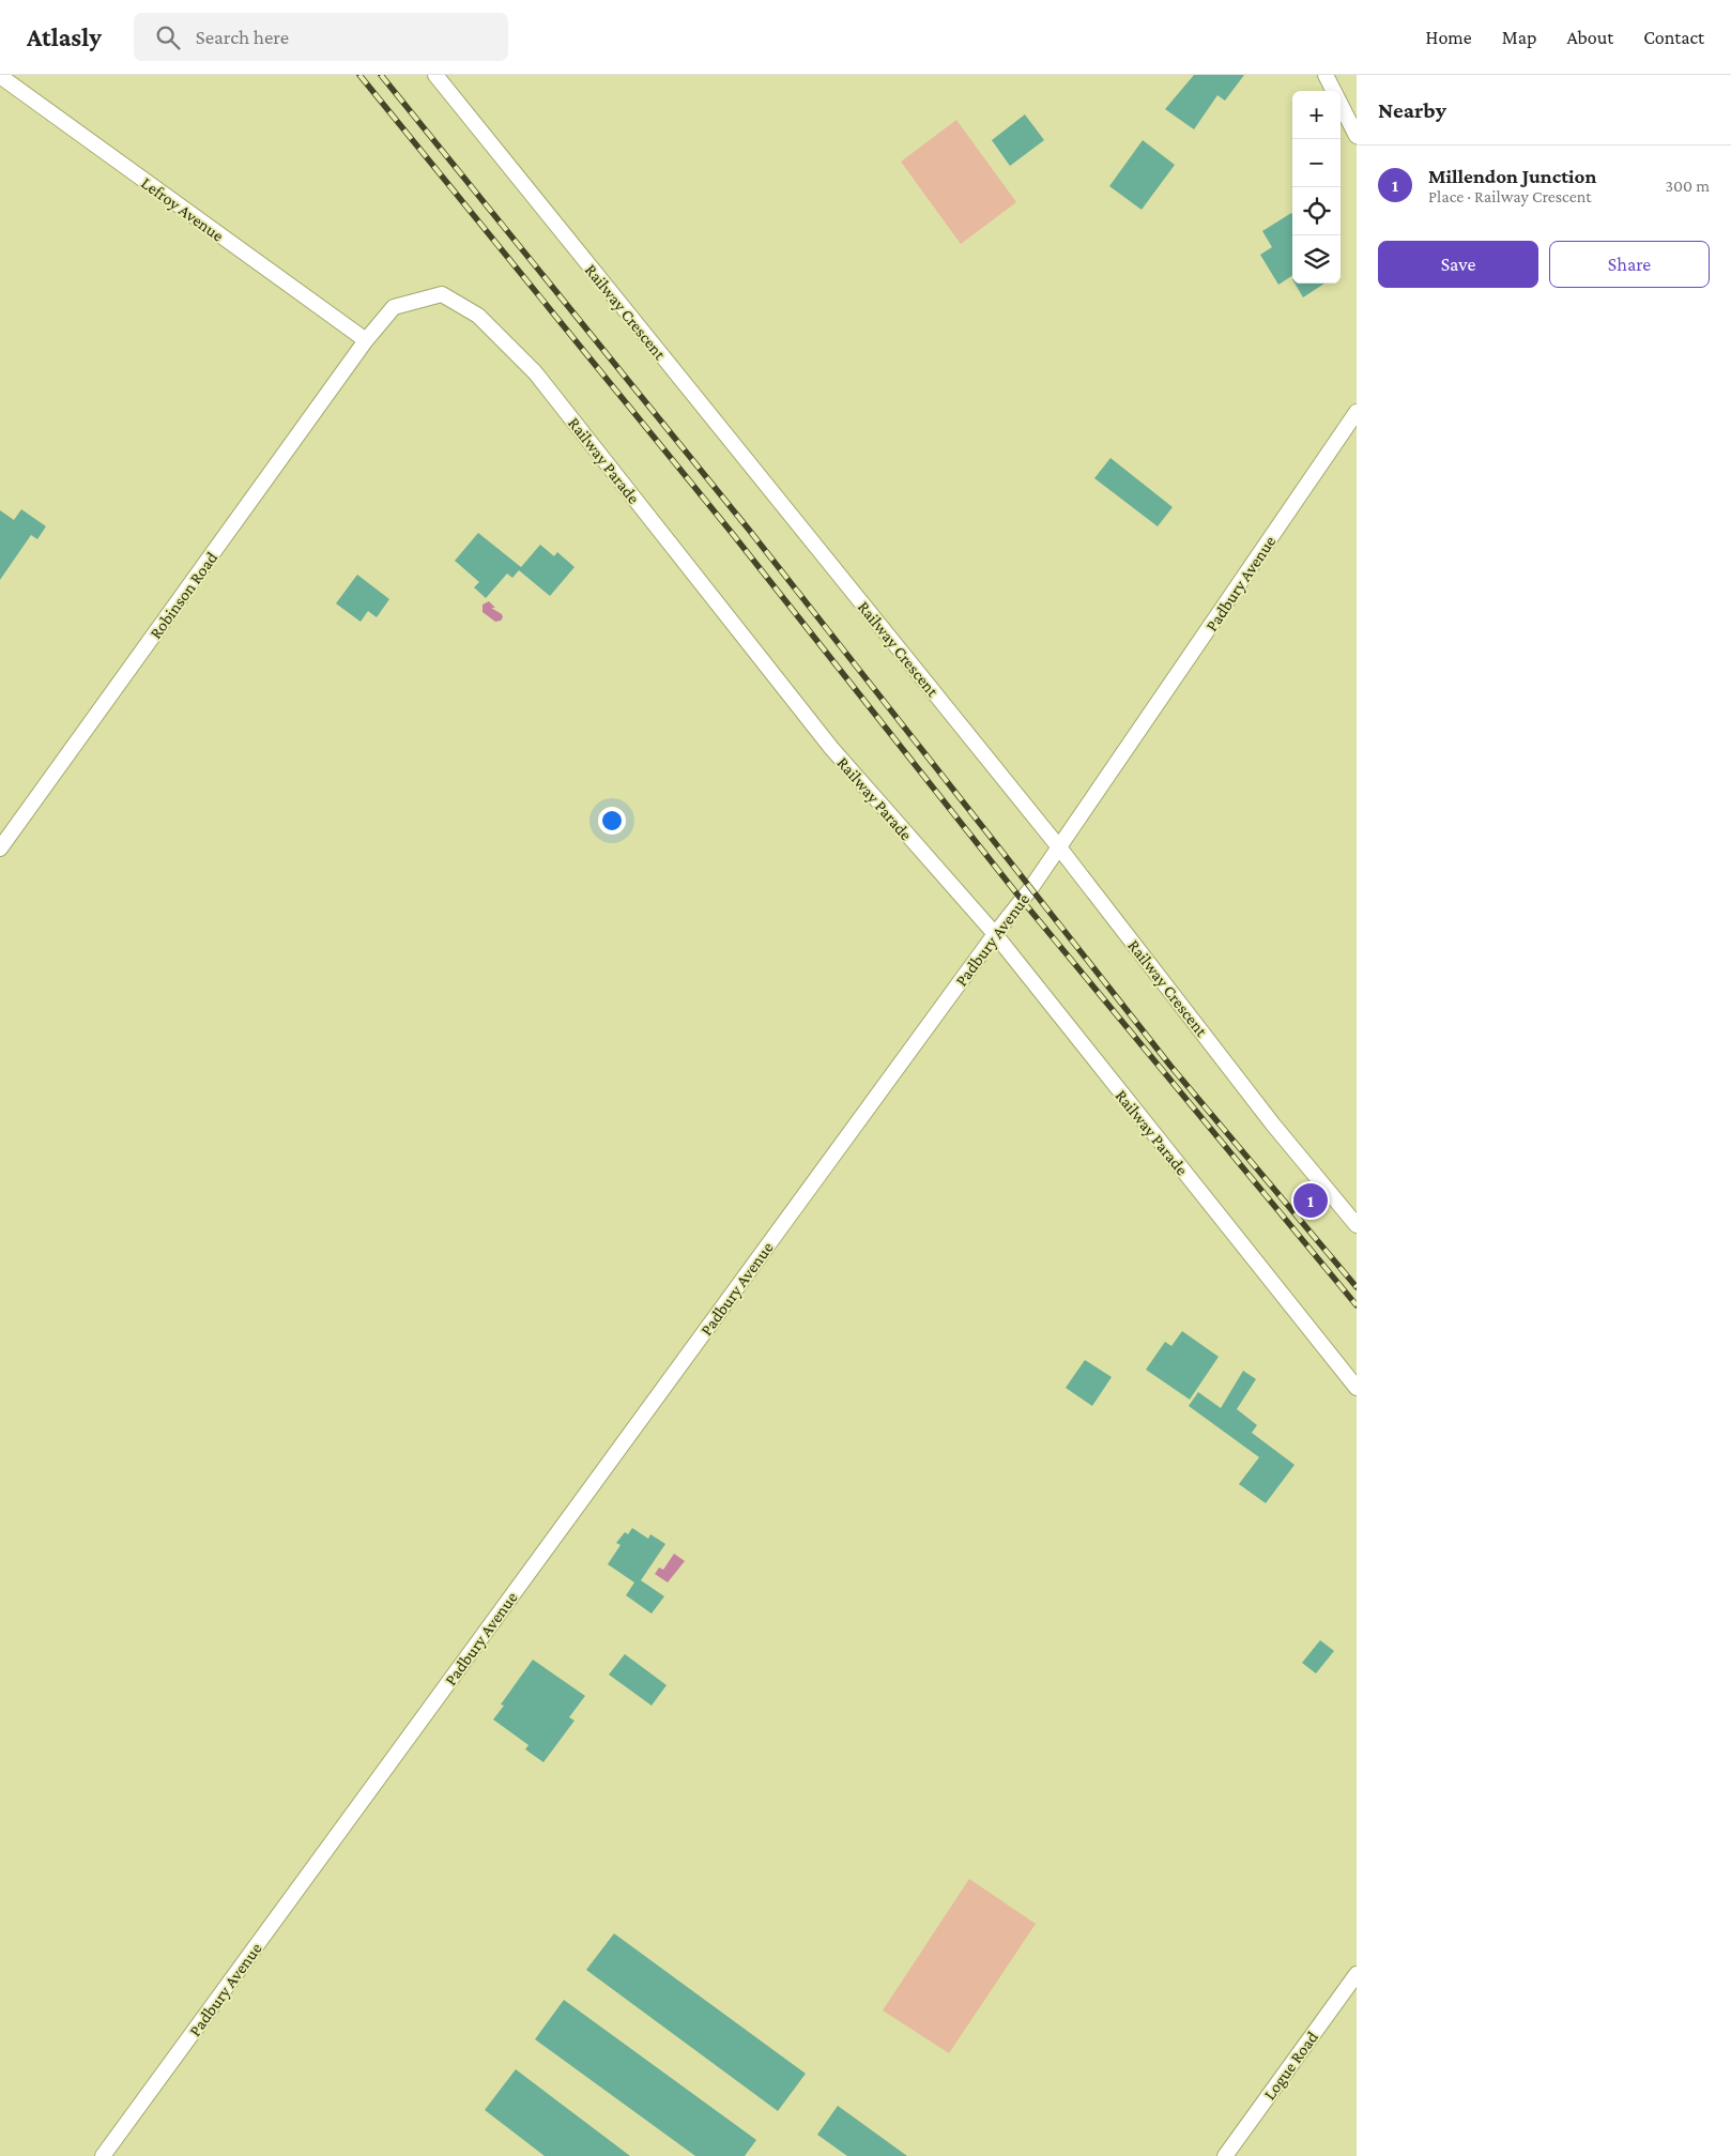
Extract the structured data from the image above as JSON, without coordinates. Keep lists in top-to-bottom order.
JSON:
{
  "streets": {
    "street": [
      "Lefroy Avenue",
      "Railway Crescent",
      "Railway Parade",
      "Padbury Avenue",
      "Robinson Road",
      "Logue Road"
    ]
  },
  "crossings": [
    ["Lefroy Avenue", "Railway Parade"],
    ["Lefroy Avenue", "Robinson Road"],
    ["Railway Crescent", "Padbury Avenue"],
    ["Railway Parade", "Padbury Avenue"],
    ["Railway Parade", "Robinson Road"]
  ],
  "page": {
    "header": "Atlasly",
    "search": "Search here",
    "nav": [
      "Home",
      "Map",
      "About",
      "Contact"
    ],
    "heading": "Nearby",
    "map_buttons": ["+", "−"],
    "list": [
      {
        "mark": "1",
        "name": "Millendon Junction",
        "note": "Place · Railway Crescent",
        "value": "300 m"
      }
    ],
    "buttons": ["Save", "Share"],
    "pins": "1"
  }
}
